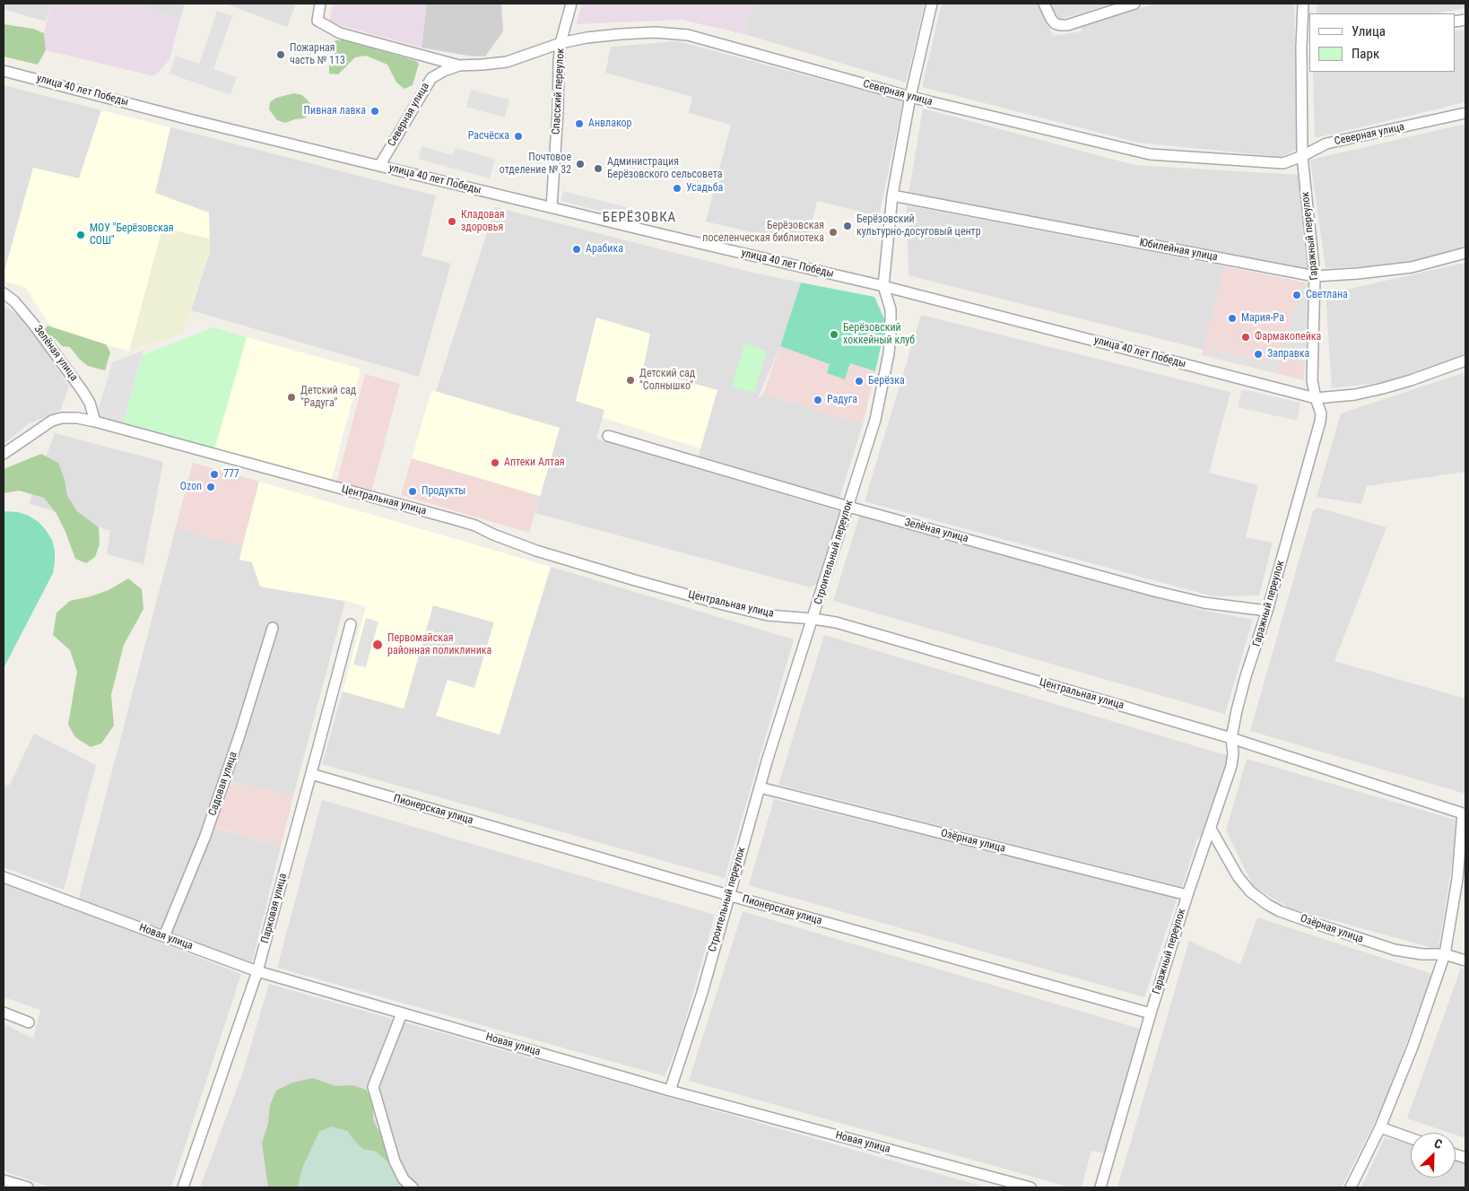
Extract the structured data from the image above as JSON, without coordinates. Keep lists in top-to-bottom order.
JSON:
{
  "streets": {
    "street": [
      "улица 40 лет Победы",
      "Спасский переулок",
      "Северная улица",
      "Гаражный переулок",
      "Юбилейная улица",
      "Зелёная улица",
      "Центральная улица",
      "Строительный переулок",
      "Садовая улица",
      "Пионерская улица",
      "Озёрная улица",
      "Парковая улица",
      "Новая улица"
    ]
  },
  "crossings": [
    ["улица 40 лет Победы", "Спасский переулок"],
    ["улица 40 лет Победы", "Северная улица"],
    ["улица 40 лет Победы", "Гаражный переулок"],
    ["улица 40 лет Победы", "Строительный переулок"],
    ["Спасский переулок", "Северная улица"],
    ["Северная улица", "Гаражный переулок"],
    ["Северная улица", "Строительный переулок"],
    ["Гаражный переулок", "Юбилейная улица"],
    ["Гаражный переулок", "Зелёная улица"],
    ["Гаражный переулок", "Центральная улица"],
    ["Гаражный переулок", "Пионерская улица"],
    ["Гаражный переулок", "Озёрная улица"],
    ["Юбилейная улица", "Строительный переулок"],
    ["Зелёная улица", "Центральная улица"],
    ["Зелёная улица", "Строительный переулок"],
    ["Центральная улица", "Строительный переулок"],
    ["Строительный переулок", "Пионерская улица"],
    ["Строительный переулок", "Озёрная улица"],
    ["Строительный переулок", "Новая улица"],
    ["Садовая улица", "Новая улица"],
    ["Пионерская улица", "Парковая улица"],
    ["Парковая улица", "Новая улица"]
  ],
  "districts": ["БЕРЁЗОВКА"],
  "places": [
    "Пожарная часть № 113",
    "Пивная лавка",
    "Анвлакор",
    "Расчёска",
    "Почтовое отделение № 32",
    "Администрация Берёзовского сельсовета",
    "Усадьба",
    "Кладовая здоровья",
    "Берёзовский культурно-досуговый центр",
    "Берёзовская поселенческая библиотека",
    "МОУ \"Берёзовская СОШ\"",
    "Арабика",
    "Светлана",
    "Мария-Ра",
    "Берёзовский хоккейный клуб",
    "Фармакопейка",
    "Заправка",
    "Детский сад \"Солнышко\"",
    "Берёзка",
    "Детский сад \"Радуга\"",
    "Радуга",
    "Аптеки Алтая",
    "777",
    "Ozon",
    "Продукты",
    "Первомайская районная поликлиника"
  ],
  "legend": ["Улица", "Парк"],
  "north": "top right"
}
